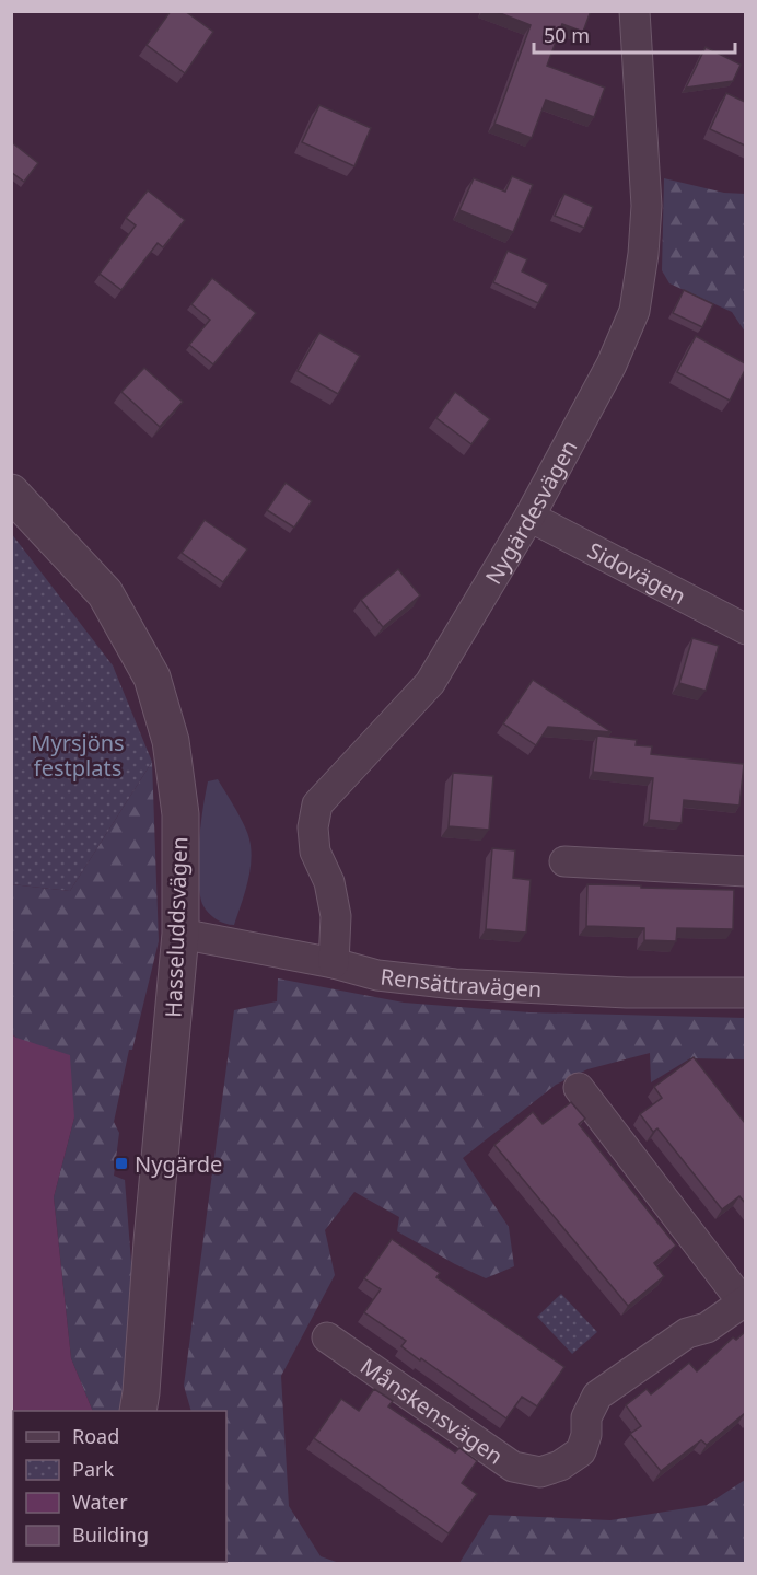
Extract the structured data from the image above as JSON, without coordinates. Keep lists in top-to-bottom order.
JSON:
{
  "streets": {
    "street": [
      "Nygärdesvägen",
      "Sidovägen",
      "Hasseluddsvägen",
      "Rensättravägen",
      "Månskensvägen"
    ]
  },
  "crossings": [
    ["Nygärdesvägen", "Sidovägen"],
    ["Nygärdesvägen", "Rensättravägen"],
    ["Hasseluddsvägen", "Rensättravägen"]
  ],
  "parks": ["Myrsjöns festplats"],
  "places": {
    "transit": ["Nygärde"]
  },
  "legend": [
    "Road",
    "Park",
    "Water",
    "Building"
  ],
  "scale_bar": "50 m"
}
